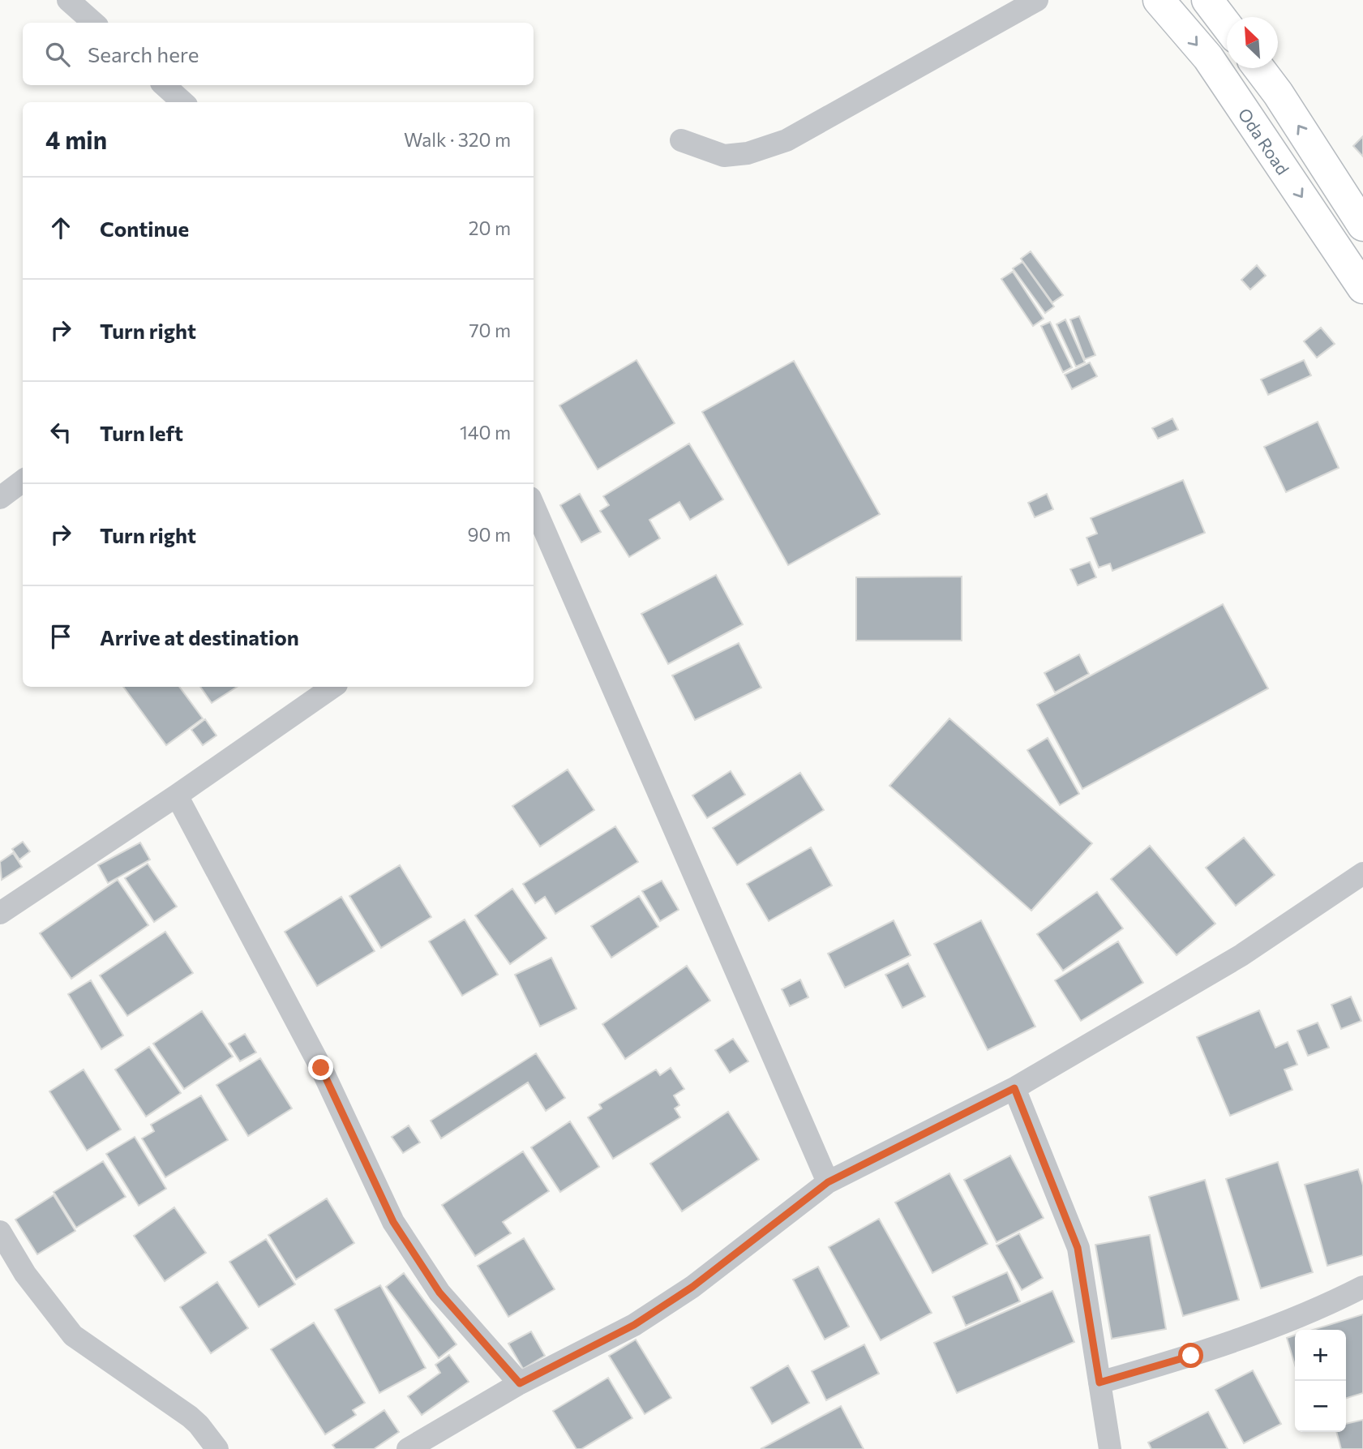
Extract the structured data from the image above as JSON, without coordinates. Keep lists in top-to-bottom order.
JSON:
{
  "streets": {
    "street": ["Oda Road"]
  },
  "north": "top left",
  "page": {
    "search": "Search here",
    "heading": ["4 min", "Walk · 320 m"],
    "list": [
      ["Continue", "20 m"],
      ["Turn right", "70 m"],
      ["Turn left", "140 m"],
      ["Turn right", "90 m"],
      "Arrive at destination"
    ],
    "map_buttons": ["+", "−"]
  }
}
